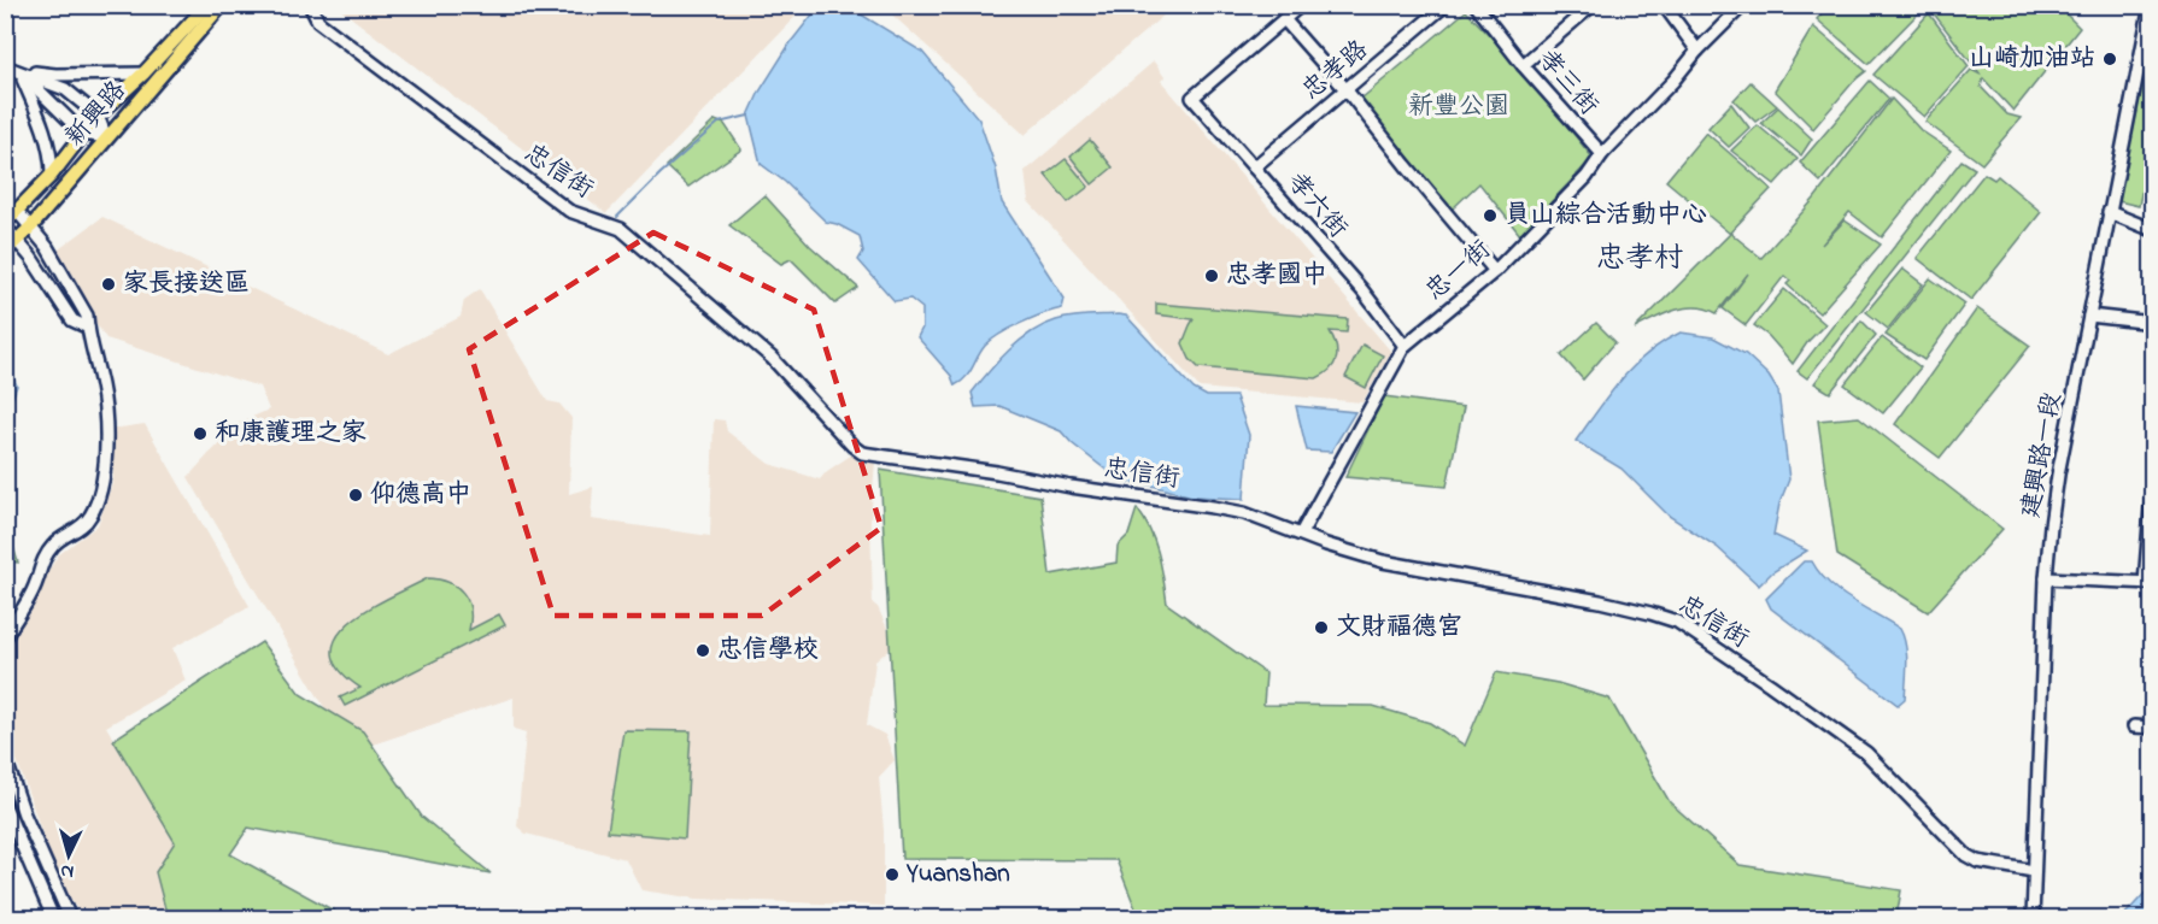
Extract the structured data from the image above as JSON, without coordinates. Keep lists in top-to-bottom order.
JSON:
{
  "streets": {
    "main road": ["新興路"],
    "street": [
      "忠孝路",
      "孝三街",
      "忠信街",
      "孝六街",
      "忠一街",
      "建興路一段"
    ]
  },
  "crossings": [
    ["忠孝路", "孝六街"],
    ["孝三街", "忠一街"],
    ["忠信街", "忠一街"],
    ["忠信街", "建興路一段"],
    ["孝六街", "忠一街"]
  ],
  "districts": ["忠孝村"],
  "parks": ["新豐公園"],
  "places": [
    "山崎加油站",
    "員山綜合活動中心",
    "忠孝國中",
    "家長接送區",
    "和康護理之家",
    "仰德高中",
    "文財福德宮",
    "忠信學校",
    "Yuanshan"
  ],
  "north": "bottom"
}
